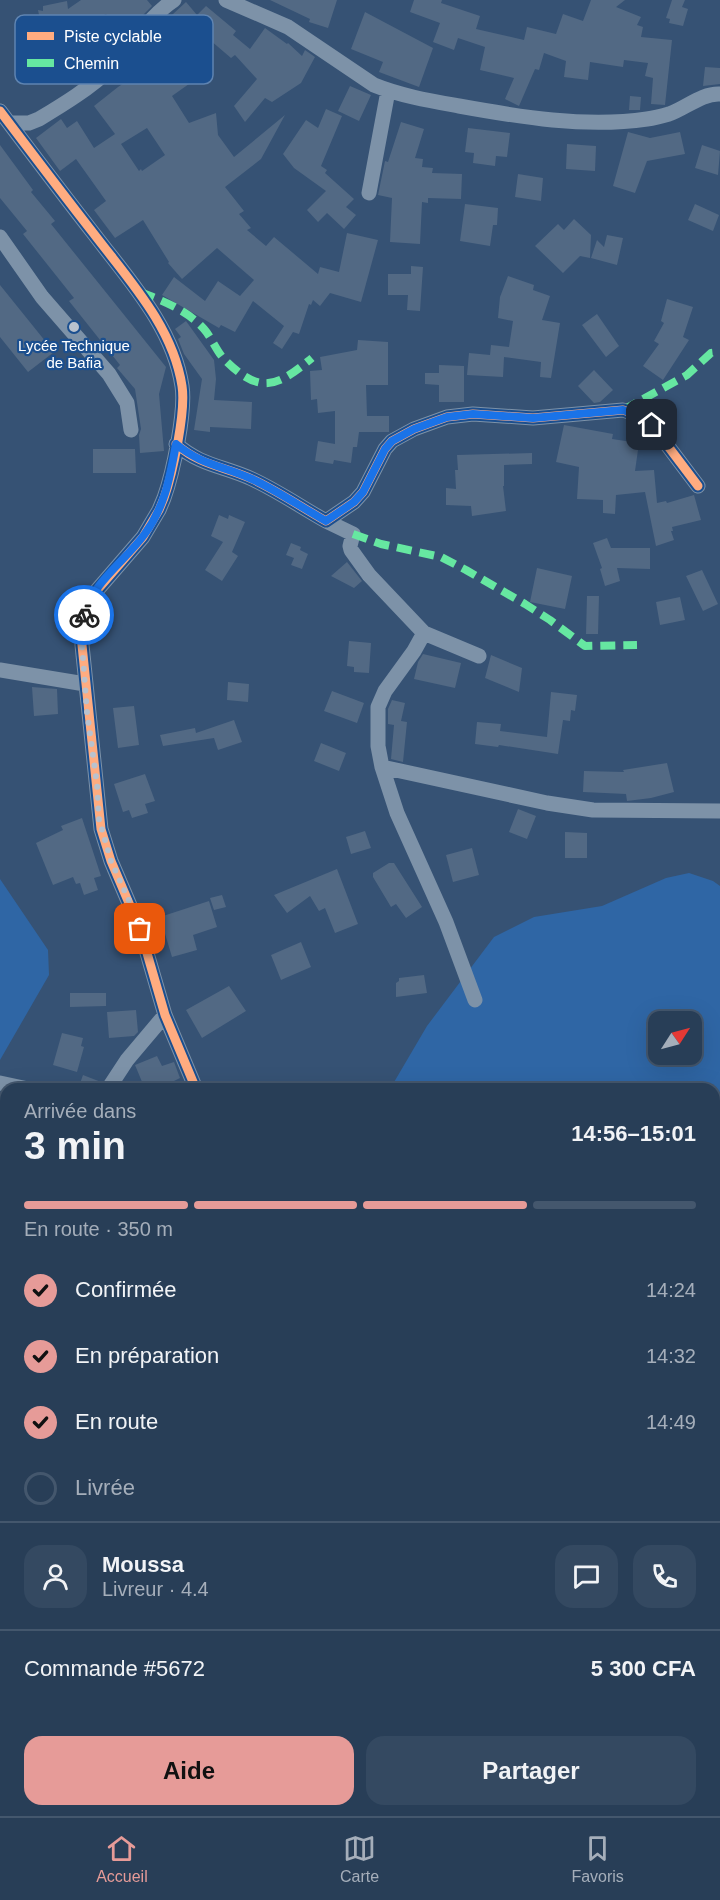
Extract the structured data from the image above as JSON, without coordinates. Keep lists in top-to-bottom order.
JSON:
{
  "places": ["Lycée Technique de Bafia"],
  "legend": ["Piste cyclable", "Chemin"],
  "north": "top right",
  "page": {
    "heading": ["3 min", "Arrivée dans", "14:56–15:01"],
    "panel": [
      "Moussa",
      "Livreur · 4.4",
      "Commande #5672",
      "5 300 CFA"
    ],
    "bar": "En route · 350 m",
    "list": [
      ["Confirmée", "14:24"],
      ["En préparation", "14:32"],
      ["En route", "14:49"],
      "Livrée"
    ],
    "buttons": ["Aide", "Partager"],
    "tabs": ["Accueil", "Carte", "Favoris"]
  }
}
